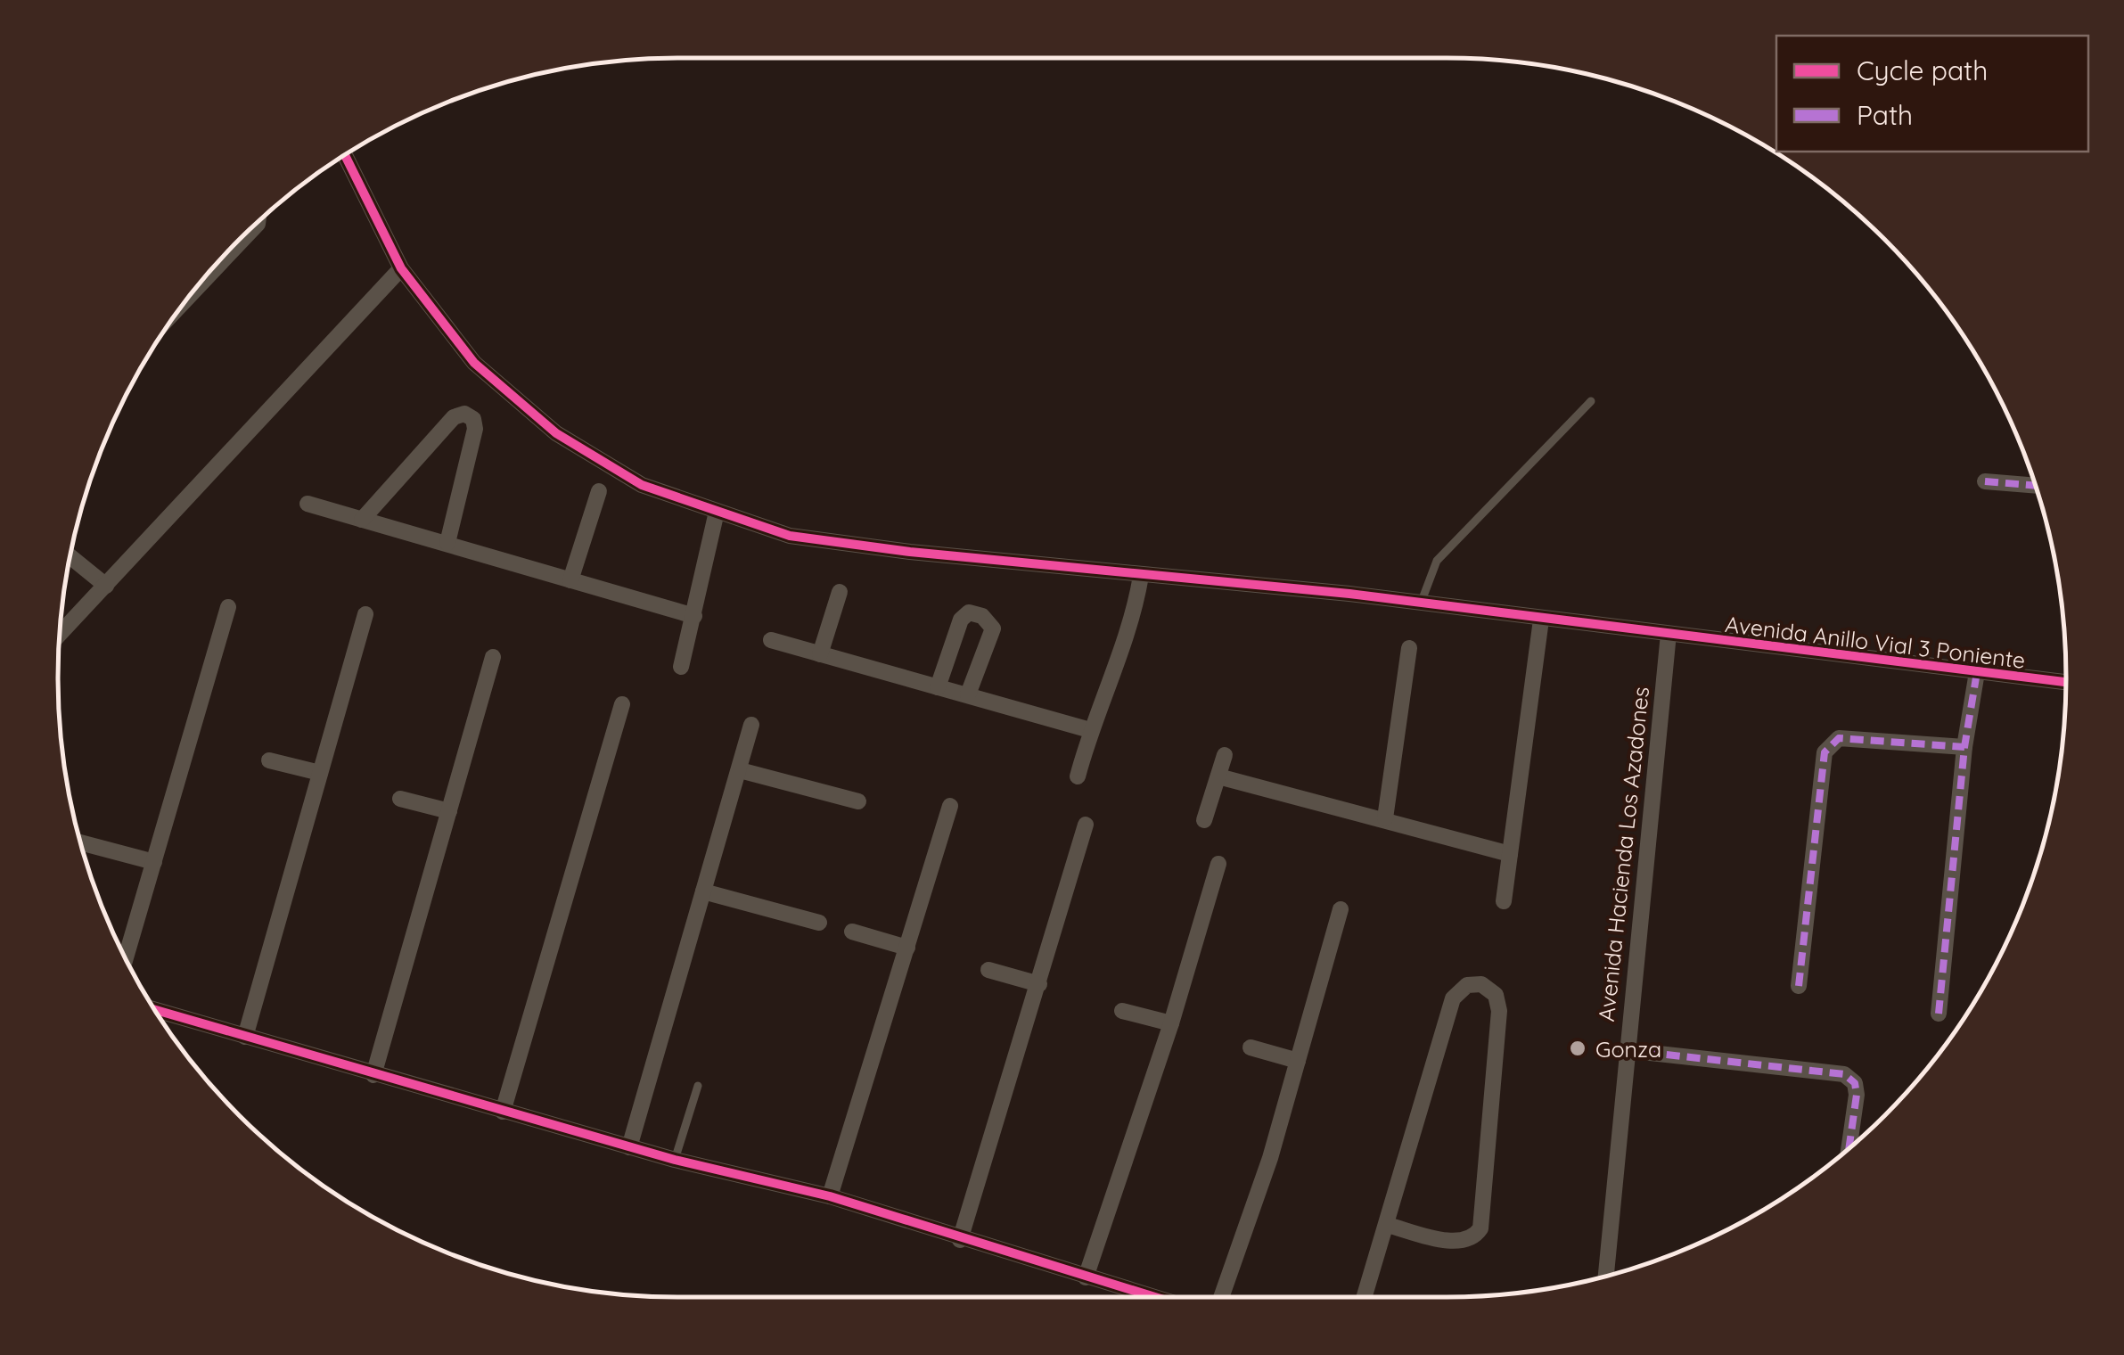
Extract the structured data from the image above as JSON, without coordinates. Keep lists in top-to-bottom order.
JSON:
{
  "streets": {
    "street": ["Avenida Anillo Vial 3 Poniente", "Avenida Hacienda Los Azadones"]
  },
  "crossings": [
    ["Avenida Anillo Vial 3 Poniente", "Avenida Hacienda Los Azadones"]
  ],
  "places": ["Gonza"],
  "legend": ["Cycle path", "Path"]
}
